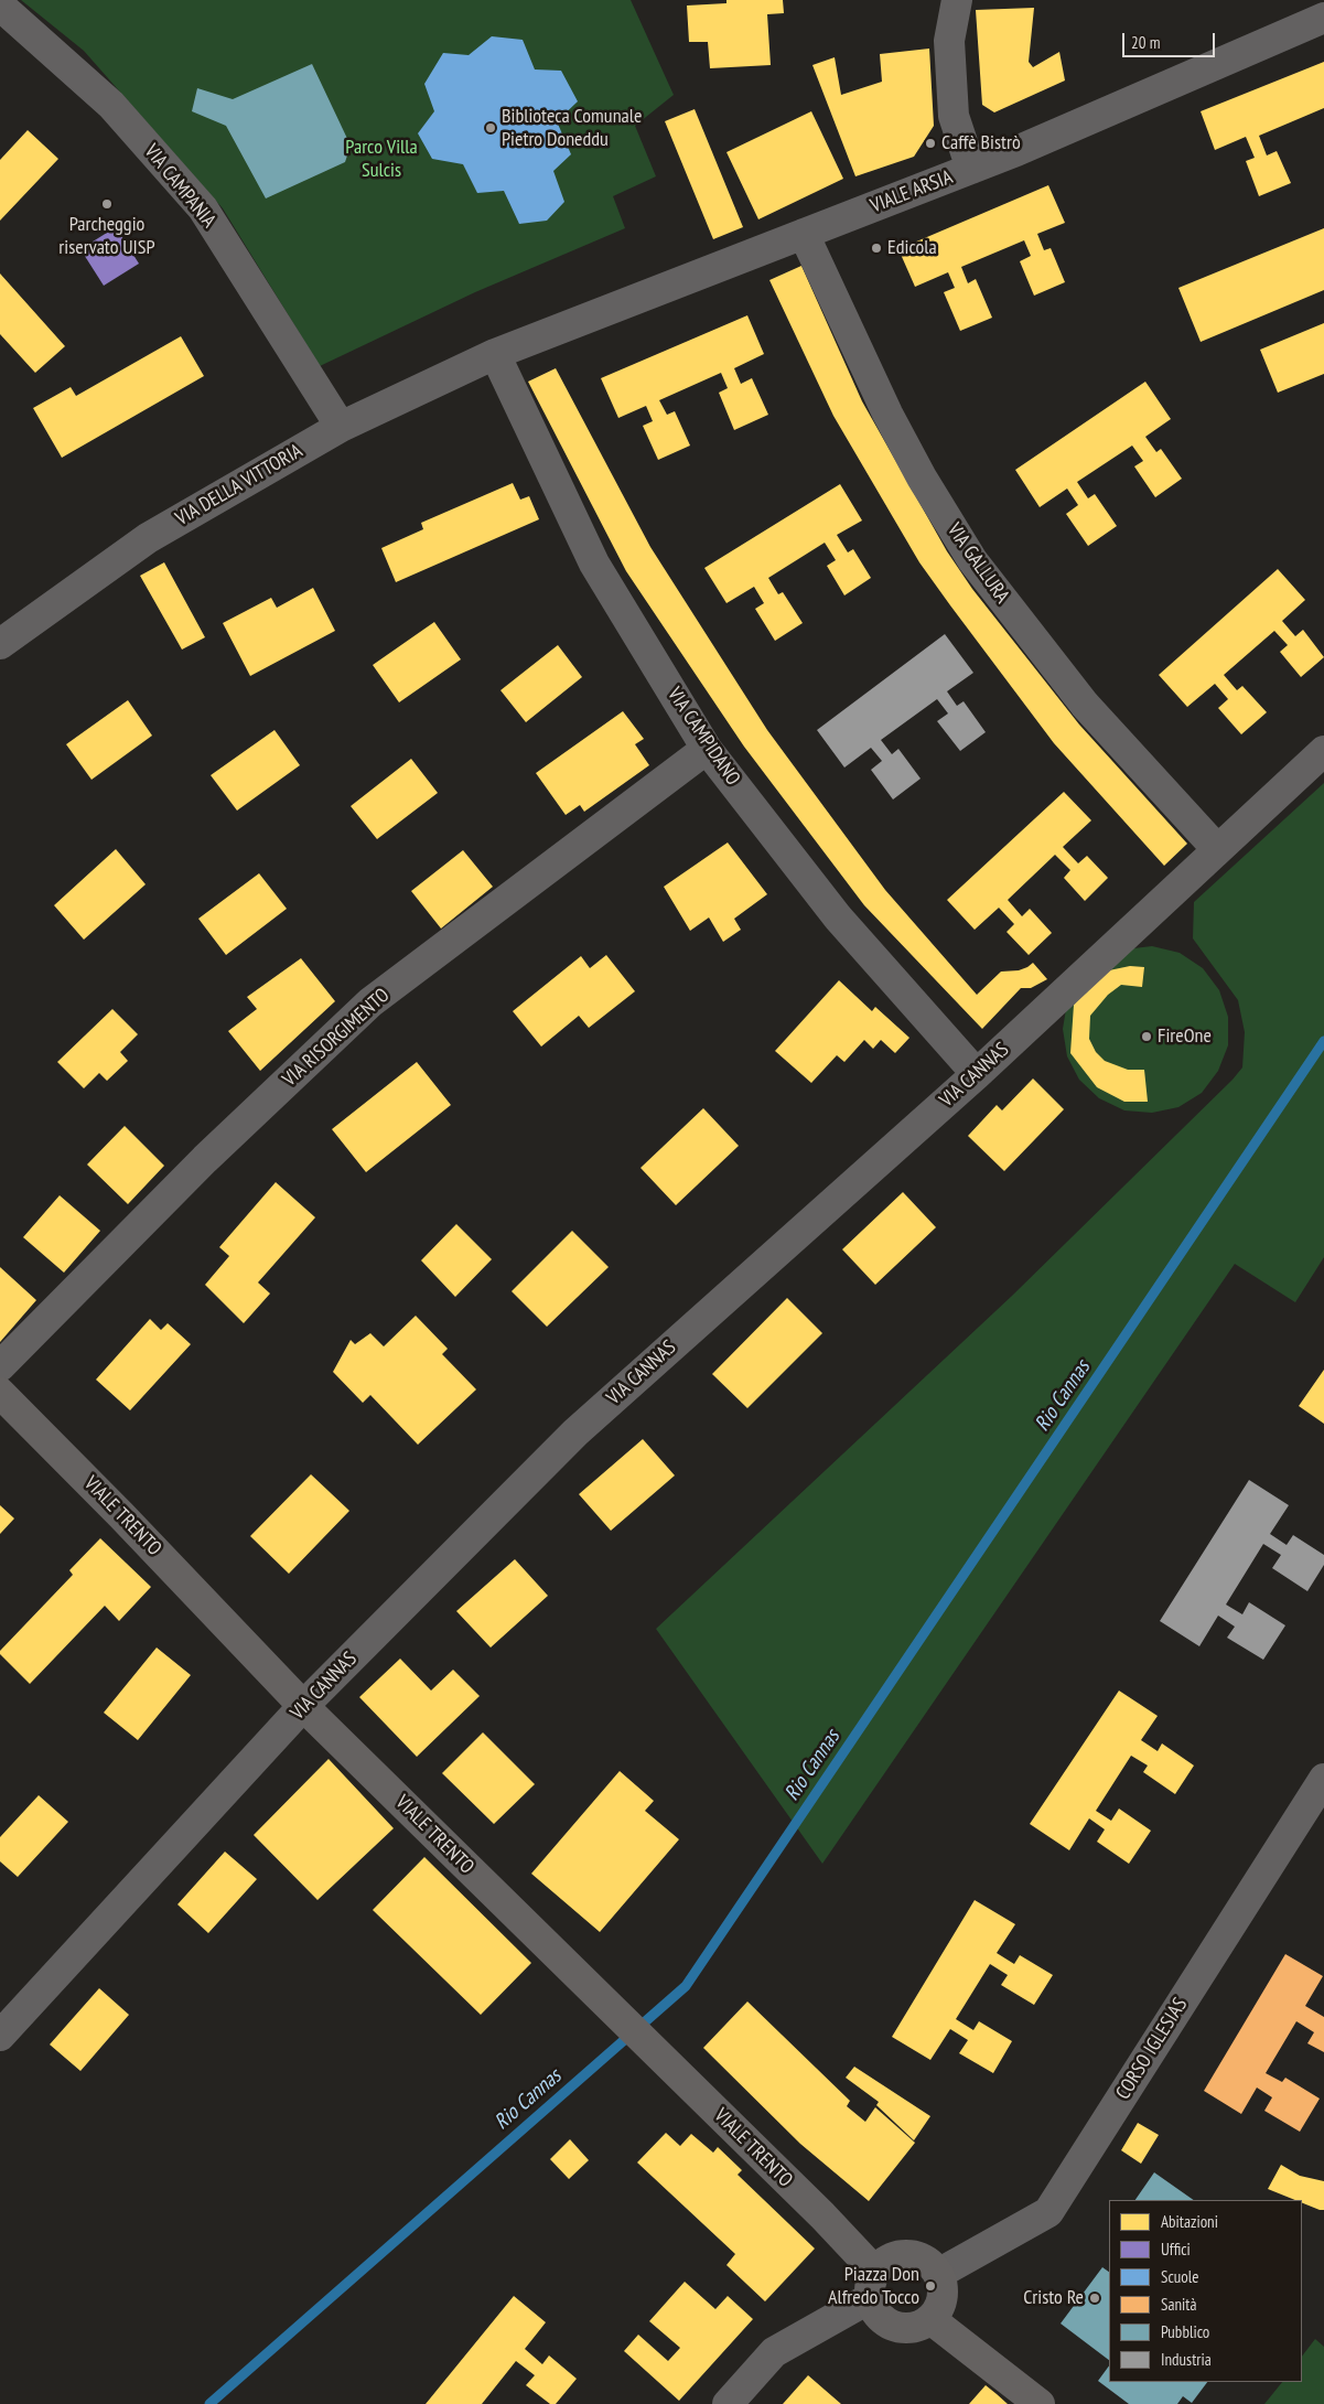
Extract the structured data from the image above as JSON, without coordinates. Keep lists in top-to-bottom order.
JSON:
{
  "streets": {
    "main road": ["VIALE TRENTO"],
    "street": [
      "VIA CAMPANIA",
      "VIALE ARSIA",
      "VIA DELLA VITTORIA",
      "VIA GALLURA",
      "VIA CAMPIDANO",
      "VIA RISORGIMENTO",
      "VIA CANNAS",
      "CORSO IGLESIAS"
    ]
  },
  "crossings": [
    ["VIA CAMPANIA", "VIA DELLA VITTORIA"],
    ["VIALE ARSIA", "VIA DELLA VITTORIA"],
    ["VIALE ARSIA", "VIA GALLURA"],
    ["VIALE ARSIA", "VIA CAMPIDANO"],
    ["VIA DELLA VITTORIA", "VIA CAMPIDANO"],
    ["VIA GALLURA", "VIA CANNAS"],
    ["VIA CAMPIDANO", "VIA RISORGIMENTO"],
    ["VIA CAMPIDANO", "VIA CANNAS"],
    ["VIA CANNAS", "VIALE TRENTO"],
    ["VIALE TRENTO", "CORSO IGLESIAS"]
  ],
  "water": ["Rio Cannas"],
  "parks": ["Parco Villa Sulcis"],
  "places": [
    "Biblioteca Comunale Pietro Doneddu",
    "Caffè Bistrò",
    "Parcheggio riservato UISP",
    "Edicola",
    "FireOne",
    "Piazza Don Alfredo Tocco",
    "Cristo Re"
  ],
  "legend": [
    "Abitazioni",
    "Uffici",
    "Scuole",
    "Sanità",
    "Pubblico",
    "Industria"
  ],
  "scale_bar": "20 m"
}
